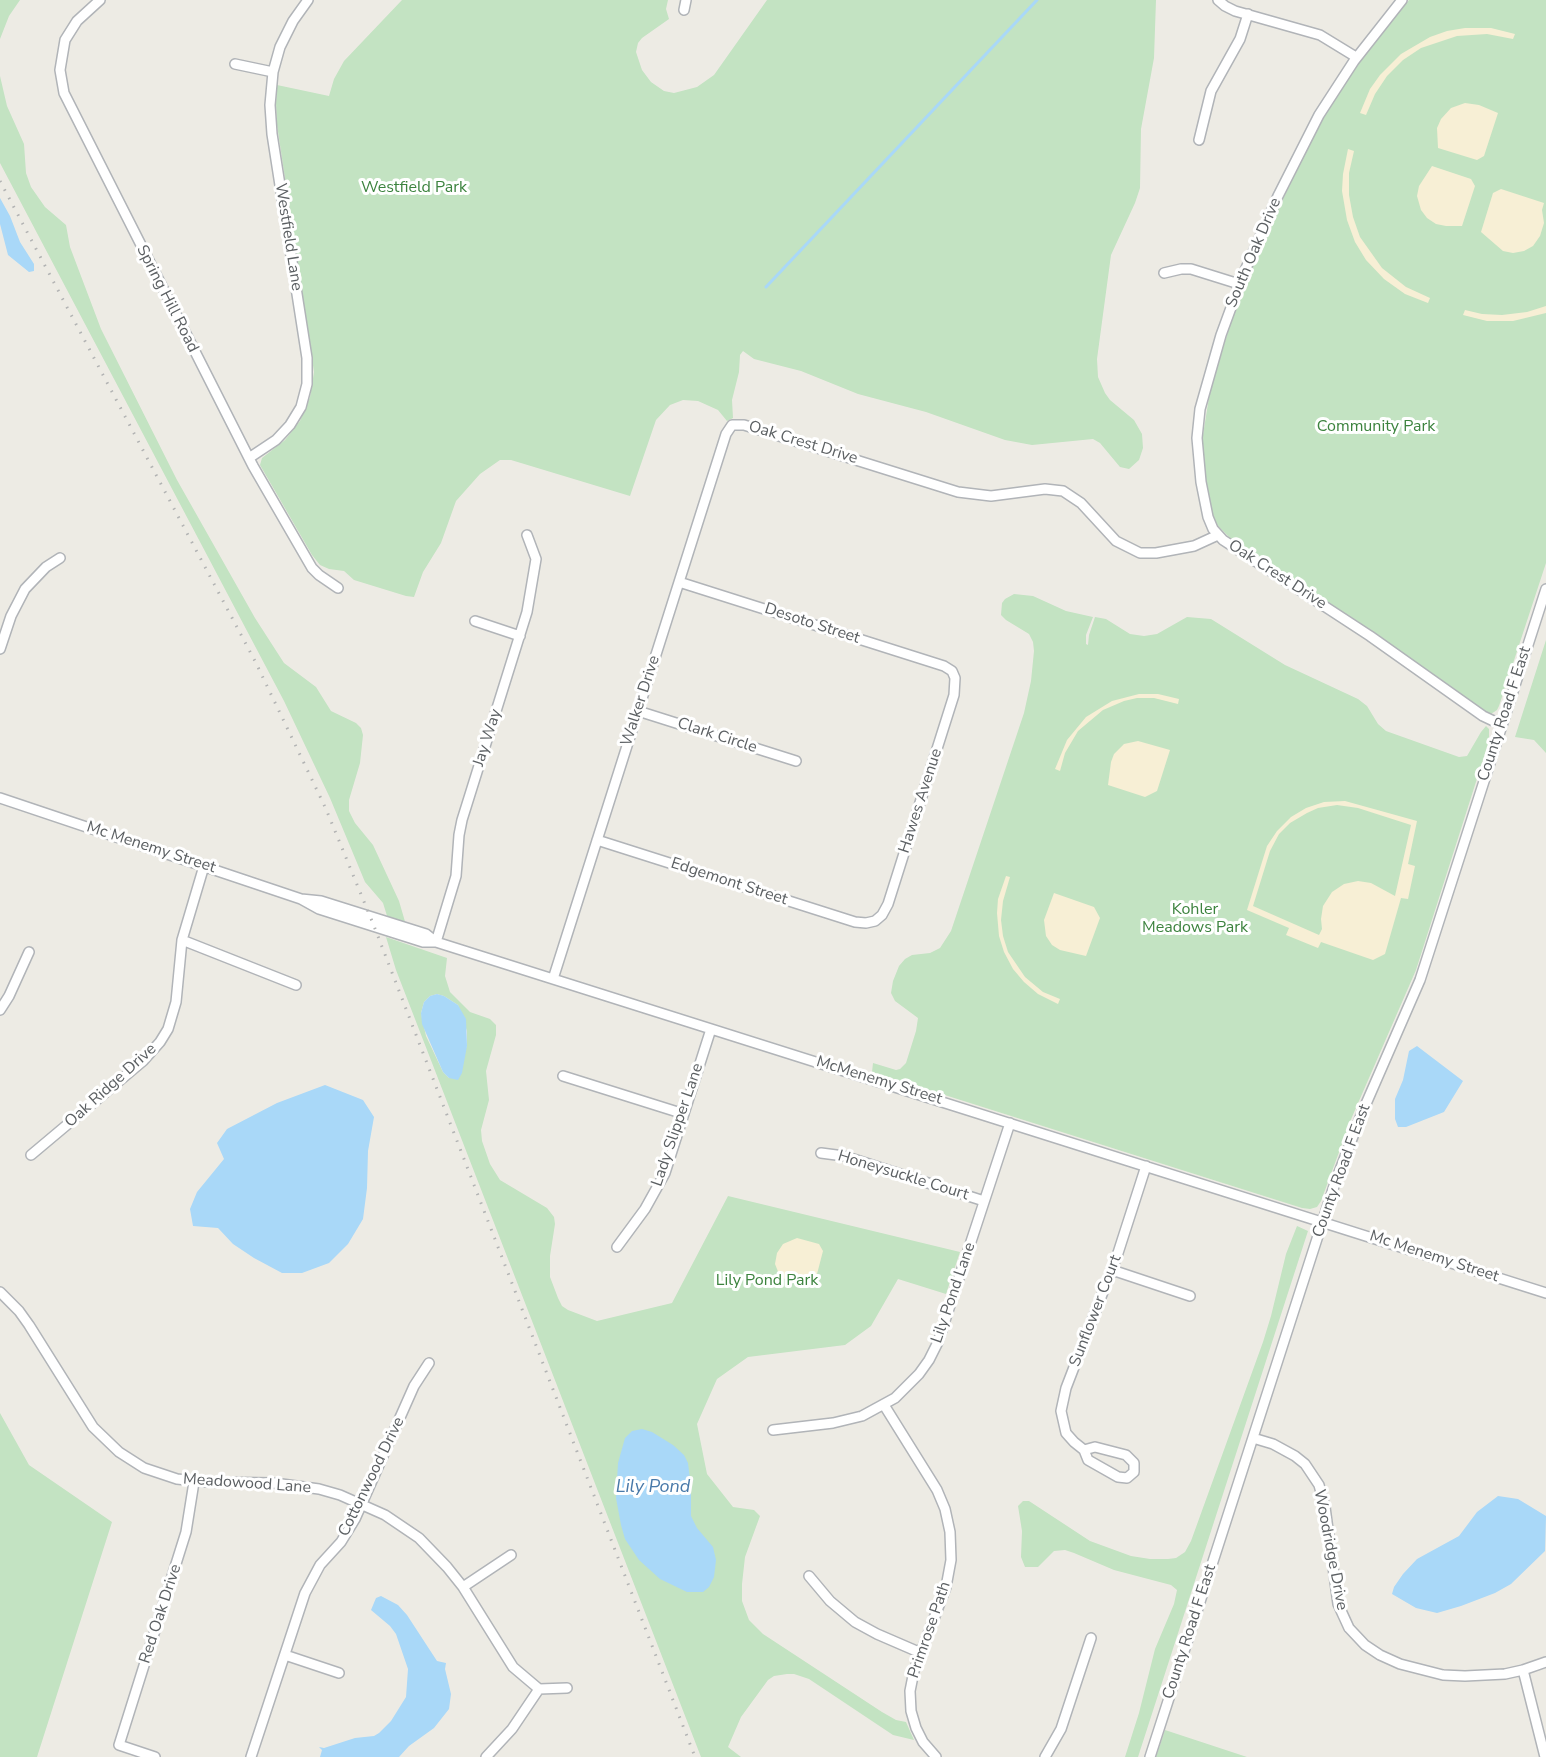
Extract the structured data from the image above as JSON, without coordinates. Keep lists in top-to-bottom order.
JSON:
{
  "streets": {
    "street": [
      "Westfield Lane",
      "South Oak Drive",
      "Spring Hill Road",
      "Oak Crest Drive",
      "Desoto Street",
      "Walker Drive",
      "County Road F East",
      "Clark Circle",
      "Jay Way",
      "Hawes Avenue",
      "Mc Menemy Street",
      "Edgemont Street",
      "McMenemy Street",
      "Oak Ridge Drive",
      "Lady Slipper Lane",
      "Honeysuckle Court",
      "Lily Pond Lane",
      "Sunflower Court",
      "Cottonwood Drive",
      "Meadowood Lane",
      "Woodridge Drive",
      "Red Oak Drive",
      "Primrose Path"
    ]
  },
  "crossings": [
    ["Westfield Lane", "Spring Hill Road"],
    ["South Oak Drive", "Oak Crest Drive"],
    ["Oak Crest Drive", "Walker Drive"],
    ["Oak Crest Drive", "County Road F East"],
    ["Desoto Street", "Walker Drive"],
    ["Desoto Street", "Hawes Avenue"],
    ["Walker Drive", "Clark Circle"],
    ["Walker Drive", "Edgemont Street"],
    ["Walker Drive", "McMenemy Street"],
    ["County Road F East", "Mc Menemy Street"],
    ["County Road F East", "McMenemy Street"],
    ["County Road F East", "Woodridge Drive"],
    ["Jay Way", "McMenemy Street"],
    ["Hawes Avenue", "Edgemont Street"],
    ["Mc Menemy Street", "McMenemy Street"],
    ["Mc Menemy Street", "Oak Ridge Drive"],
    ["McMenemy Street", "Lady Slipper Lane"],
    ["McMenemy Street", "Lily Pond Lane"],
    ["McMenemy Street", "Sunflower Court"],
    ["Honeysuckle Court", "Lily Pond Lane"],
    ["Lily Pond Lane", "Primrose Path"],
    ["Cottonwood Drive", "Meadowood Lane"],
    ["Meadowood Lane", "Red Oak Drive"]
  ],
  "water": ["Lily Pond"],
  "parks": [
    "Westfield Park",
    "Community Park",
    "Kohler Meadows Park",
    "Lily Pond Park"
  ]
}
